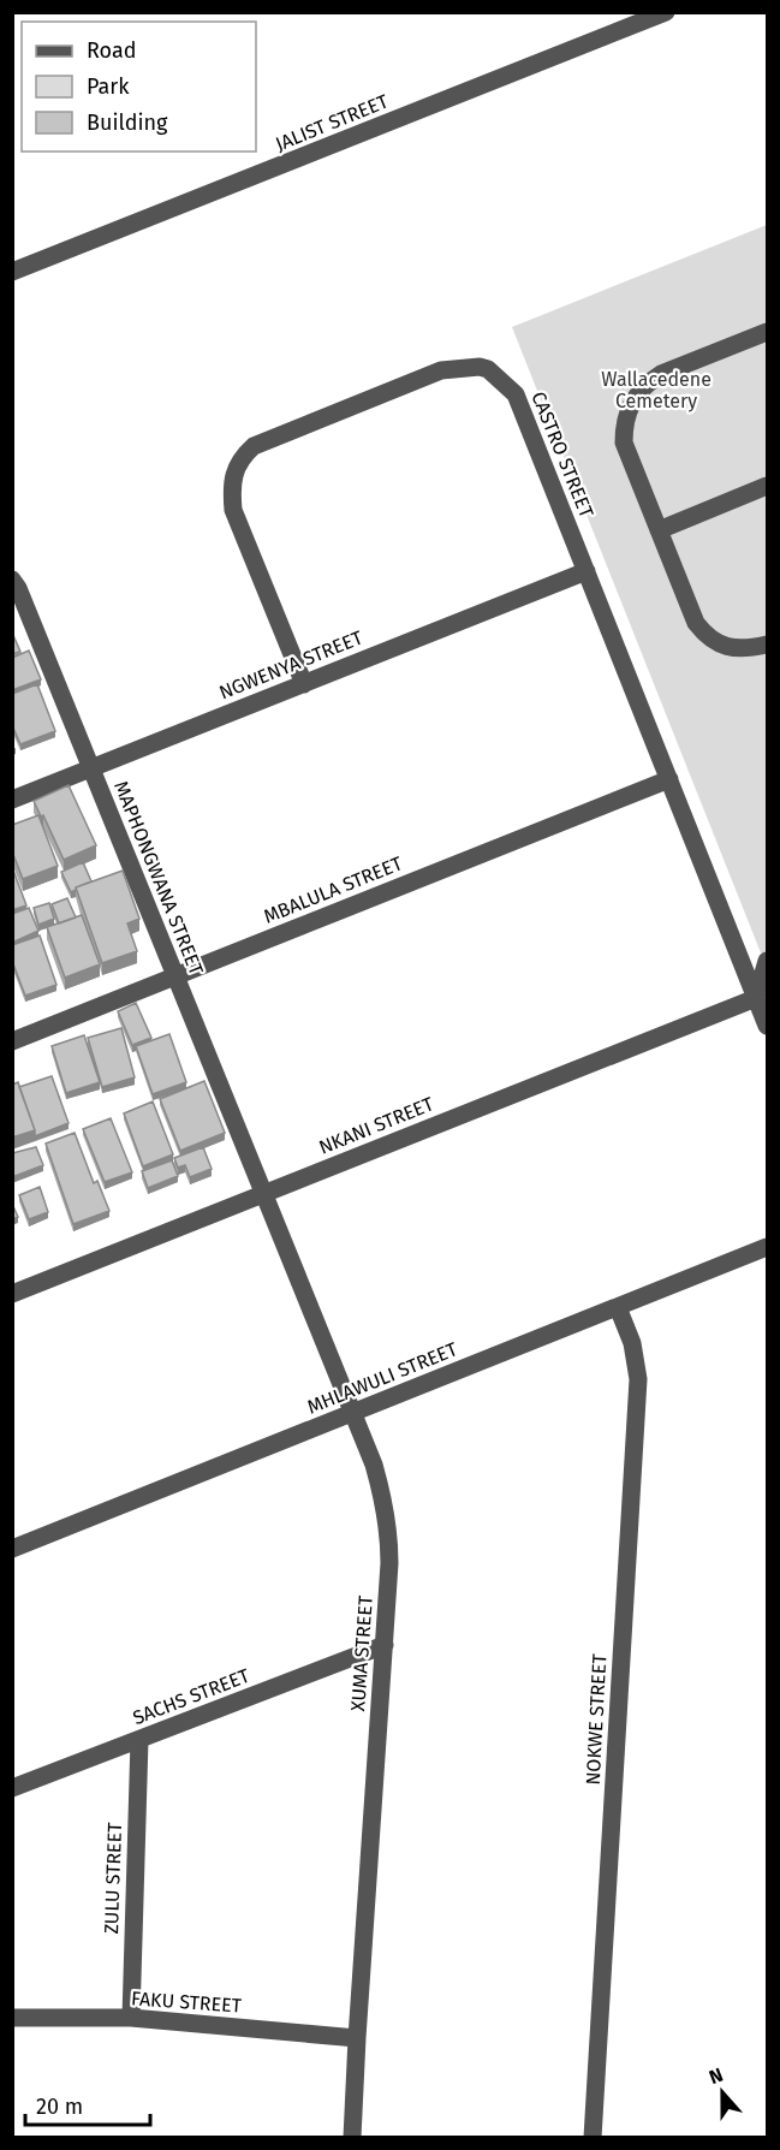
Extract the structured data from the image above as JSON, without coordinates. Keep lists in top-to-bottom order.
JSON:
{
  "streets": {
    "street": [
      "JALIST STREET",
      "CASTRO STREET",
      "NGWENYA STREET",
      "MAPHONGWANA STREET",
      "MBALULA STREET",
      "NKANI STREET",
      "MHLAWULI STREET",
      "XUMA STREET",
      "SACHS STREET",
      "NOKWE STREET",
      "ZULU STREET",
      "FAKU STREET"
    ]
  },
  "crossings": [
    ["CASTRO STREET", "NGWENYA STREET"],
    ["CASTRO STREET", "MBALULA STREET"],
    ["CASTRO STREET", "NKANI STREET"],
    ["NGWENYA STREET", "MAPHONGWANA STREET"],
    ["MAPHONGWANA STREET", "MBALULA STREET"],
    ["MAPHONGWANA STREET", "NKANI STREET"],
    ["MAPHONGWANA STREET", "XUMA STREET"],
    ["NKANI STREET", "XUMA STREET"],
    ["MHLAWULI STREET", "XUMA STREET"],
    ["MHLAWULI STREET", "NOKWE STREET"],
    ["XUMA STREET", "SACHS STREET"],
    ["XUMA STREET", "FAKU STREET"],
    ["SACHS STREET", "ZULU STREET"],
    ["ZULU STREET", "FAKU STREET"]
  ],
  "parks": ["Wallacedene Cemetery"],
  "legend": ["Road", "Park", "Building"],
  "scale_bar": "20 m",
  "north": "top"
}
